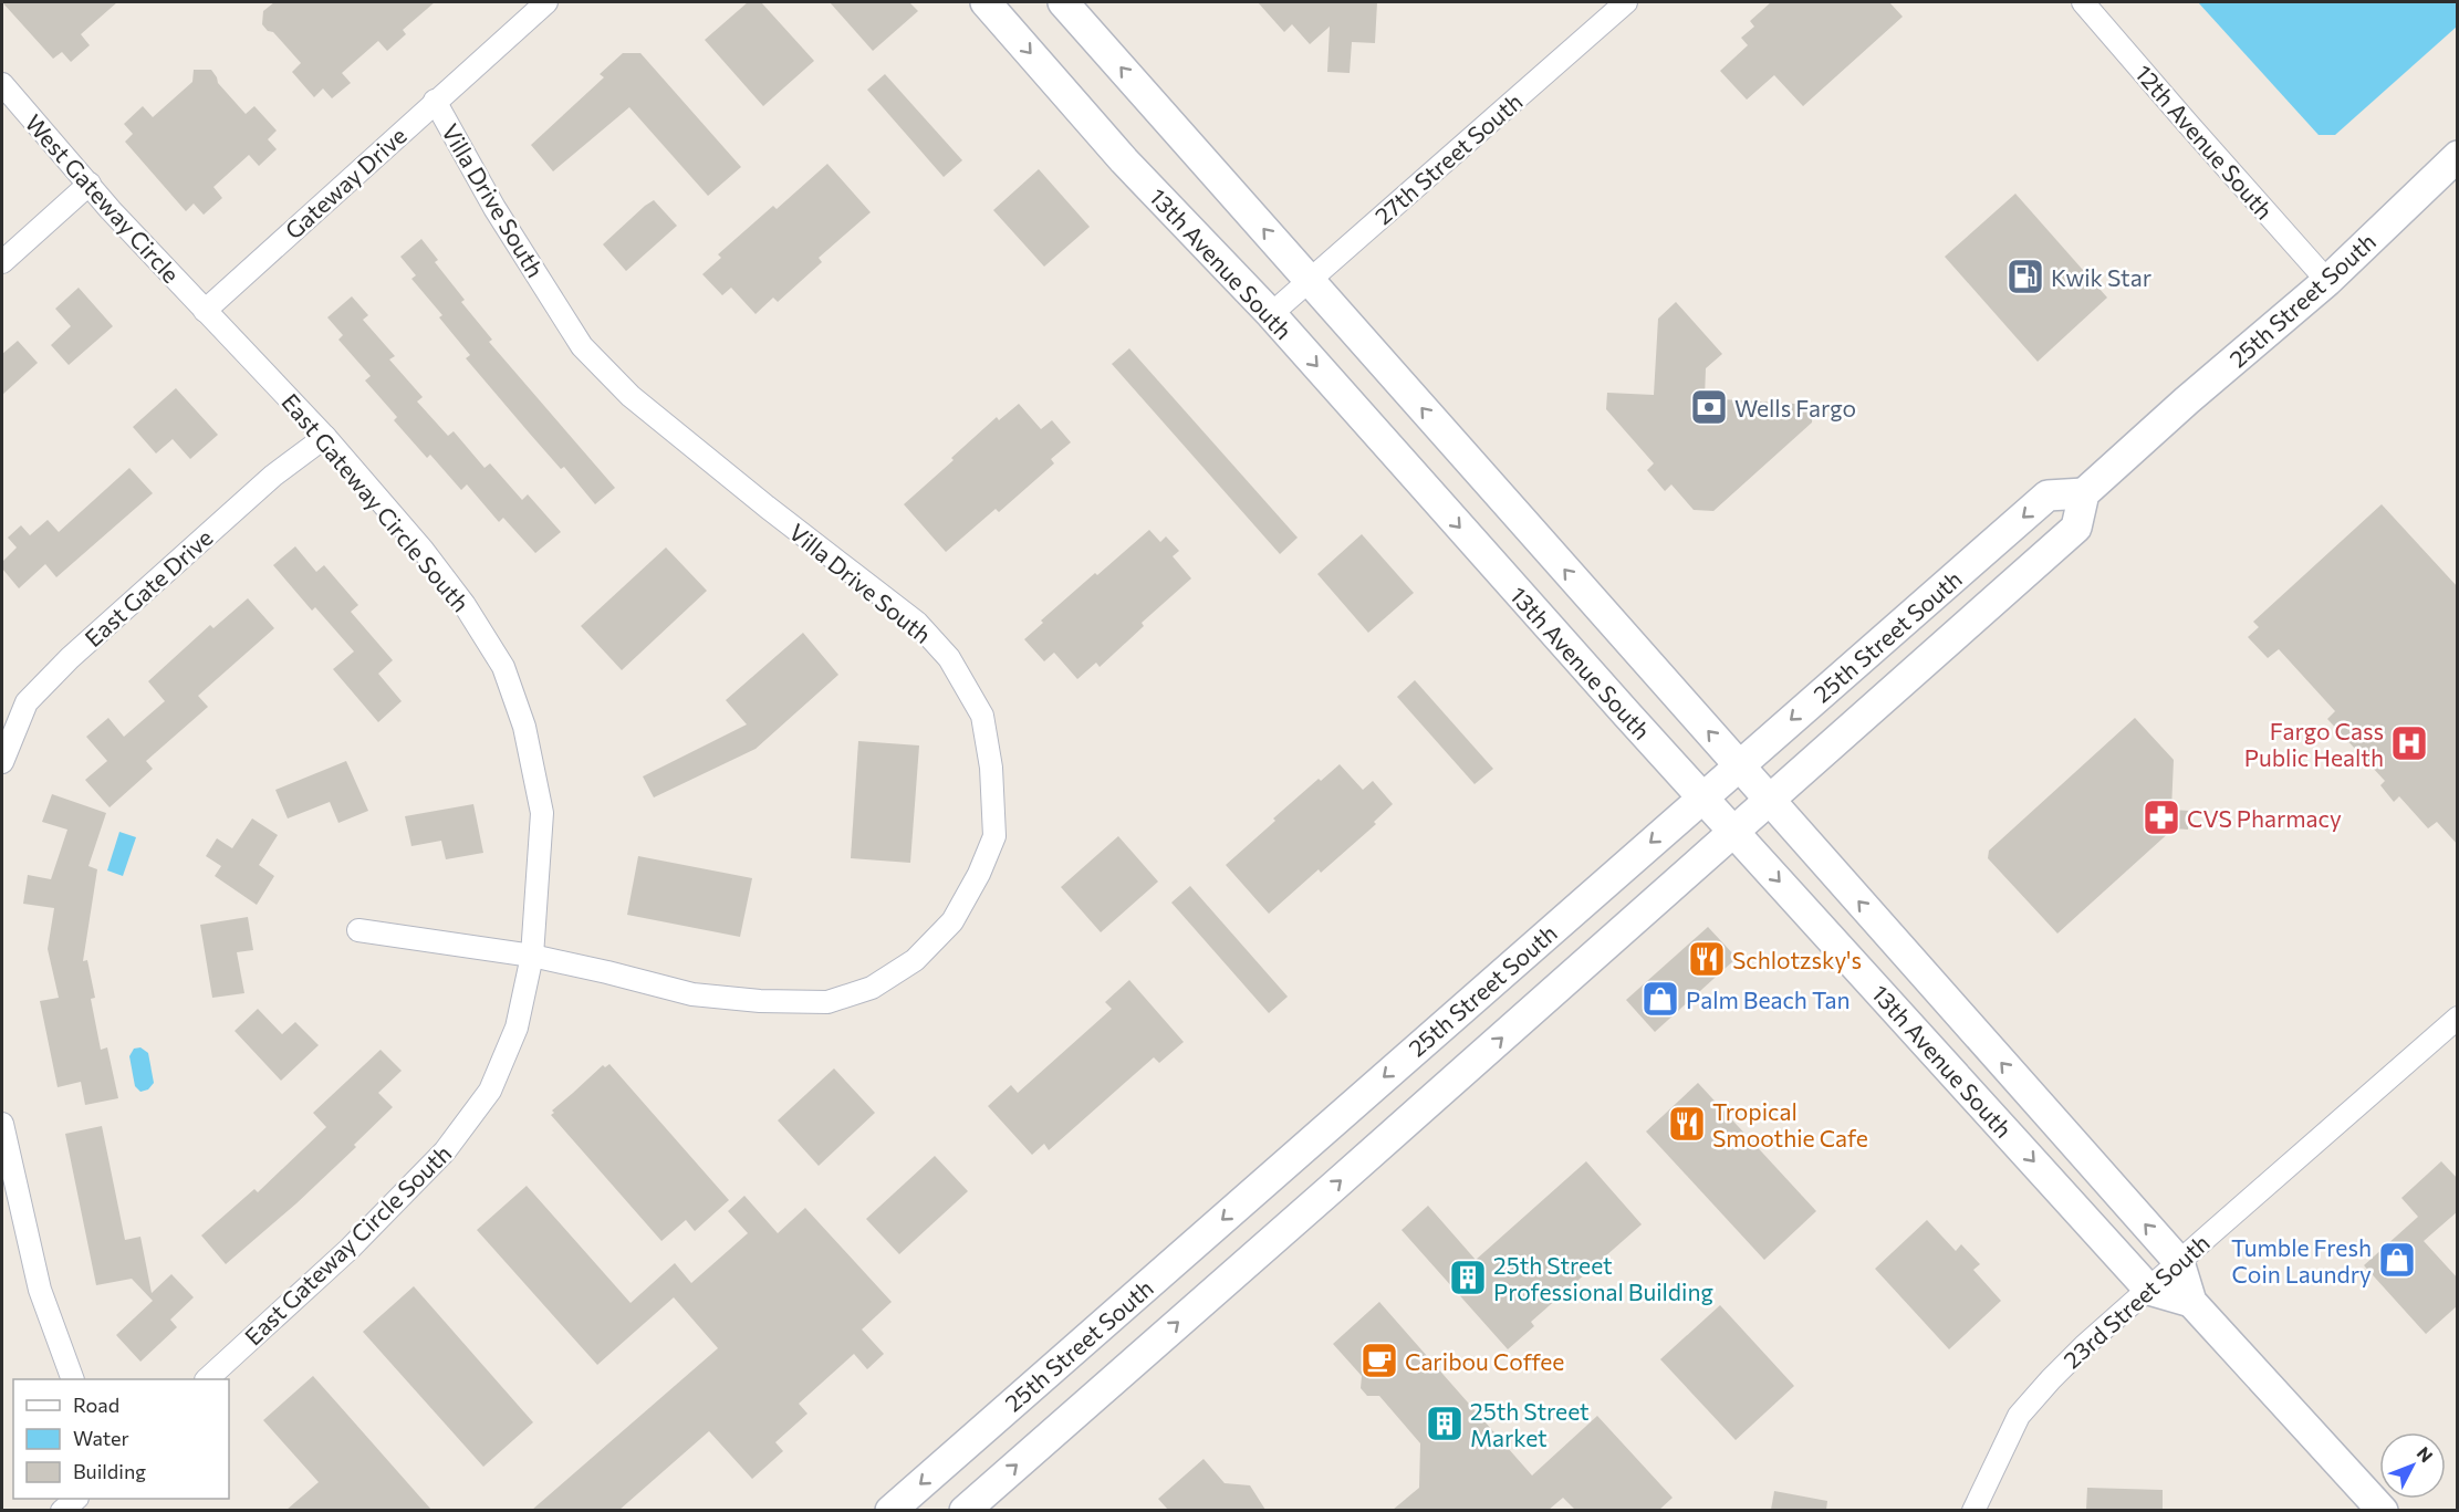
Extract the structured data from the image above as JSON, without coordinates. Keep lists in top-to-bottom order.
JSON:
{
  "streets": {
    "main road": ["13th Avenue South", "25th Street South"],
    "street": [
      "12th Avenue South",
      "27th Street South",
      "Gateway Drive",
      "West Gateway Circle",
      "Villa Drive South",
      "East Gateway Circle South",
      "East Gate Drive",
      "23rd Street South"
    ]
  },
  "crossings": [
    ["12th Avenue South", "25th Street South"],
    ["27th Street South", "13th Avenue South"],
    ["Gateway Drive", "West Gateway Circle"],
    ["Gateway Drive", "Villa Drive South"],
    ["Gateway Drive", "East Gateway Circle South"],
    ["West Gateway Circle", "East Gateway Circle South"],
    ["Villa Drive South", "East Gateway Circle South"],
    ["13th Avenue South", "25th Street South"],
    ["13th Avenue South", "23rd Street South"],
    ["East Gateway Circle South", "East Gate Drive"]
  ],
  "places": {
    "fuel station": ["Kwik Star"],
    "bank": ["Wells Fargo"],
    "hospital": ["Fargo Cass Public Health"],
    "pharmacy": ["CVS Pharmacy"],
    "restaurant": ["Schlotzsky's", "Tropical Smoothie Cafe"],
    "shop": ["Palm Beach Tan", "Tumble Fresh Coin Laundry"],
    "building": ["25th Street Professional Building", "25th Street Market"],
    "cafe": ["Caribou Coffee"]
  },
  "legend": ["Road", "Water", "Building"],
  "north": "top right"
}
